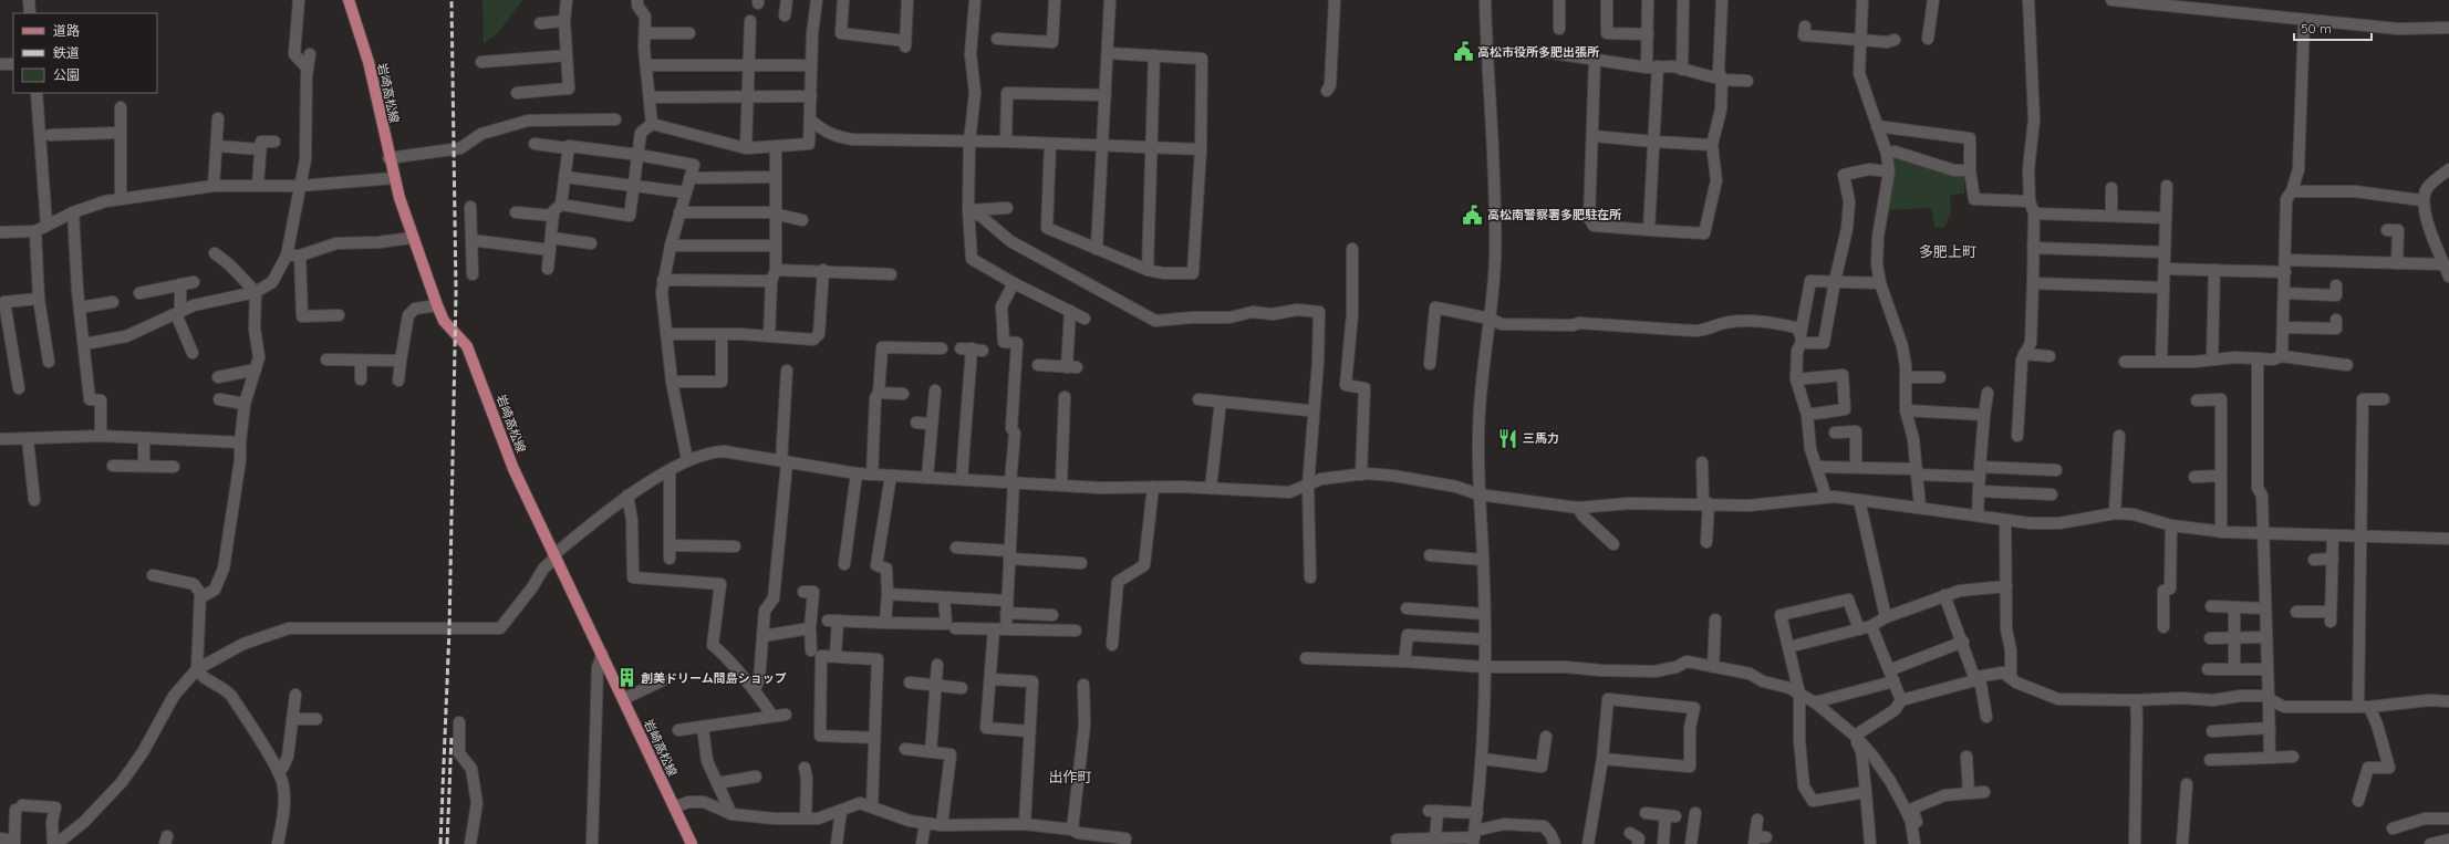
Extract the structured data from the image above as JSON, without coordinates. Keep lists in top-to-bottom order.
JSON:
{
  "streets": {
    "main road": ["岩崎高松線"]
  },
  "districts": ["多肥上町", "出作町"],
  "places": {
    "public building": ["高松市役所多肥出張所", "高松南警察署多肥駐在所"],
    "restaurant": ["三馬力"],
    "building": ["創美ドリーム間島ショップ"]
  },
  "legend": ["道路", "鉄道", "公園"],
  "scale_bar": "50 m"
}
